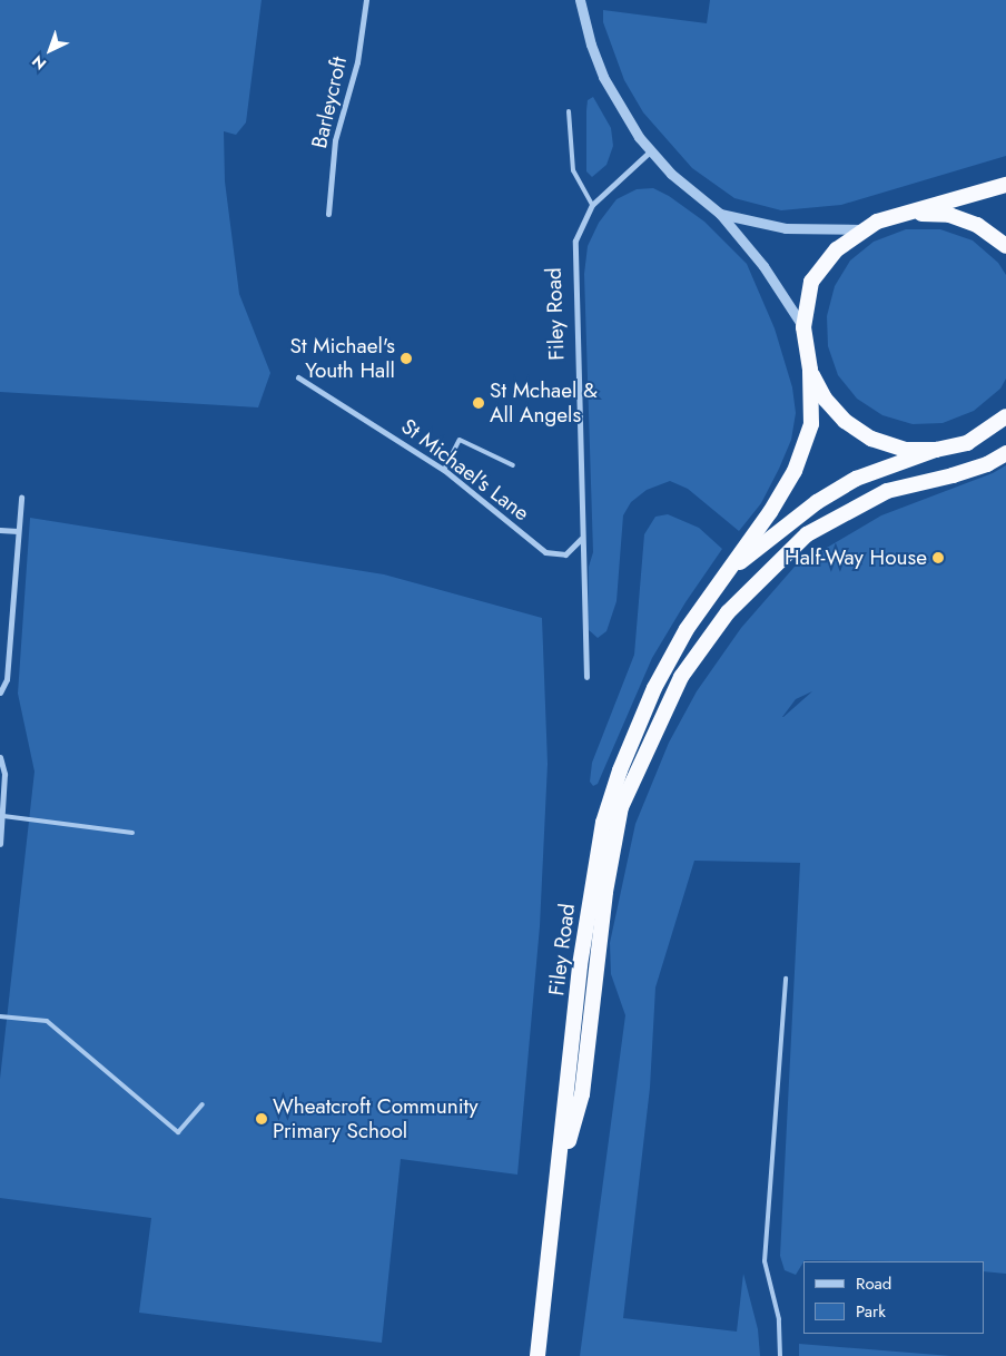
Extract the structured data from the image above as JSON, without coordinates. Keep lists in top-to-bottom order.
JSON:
{
  "streets": {
    "highway": ["Filey Road"],
    "street": ["Barleycroft", "St Michael's Lane"]
  },
  "crossings": [
    ["Filey Road", "St Michael's Lane"]
  ],
  "places": [
    "St Michael's Youth Hall",
    "St Mchael & All Angels",
    "Half-Way House",
    "Wheatcroft Community Primary School"
  ],
  "legend": ["Road", "Park"],
  "north": "bottom left"
}
